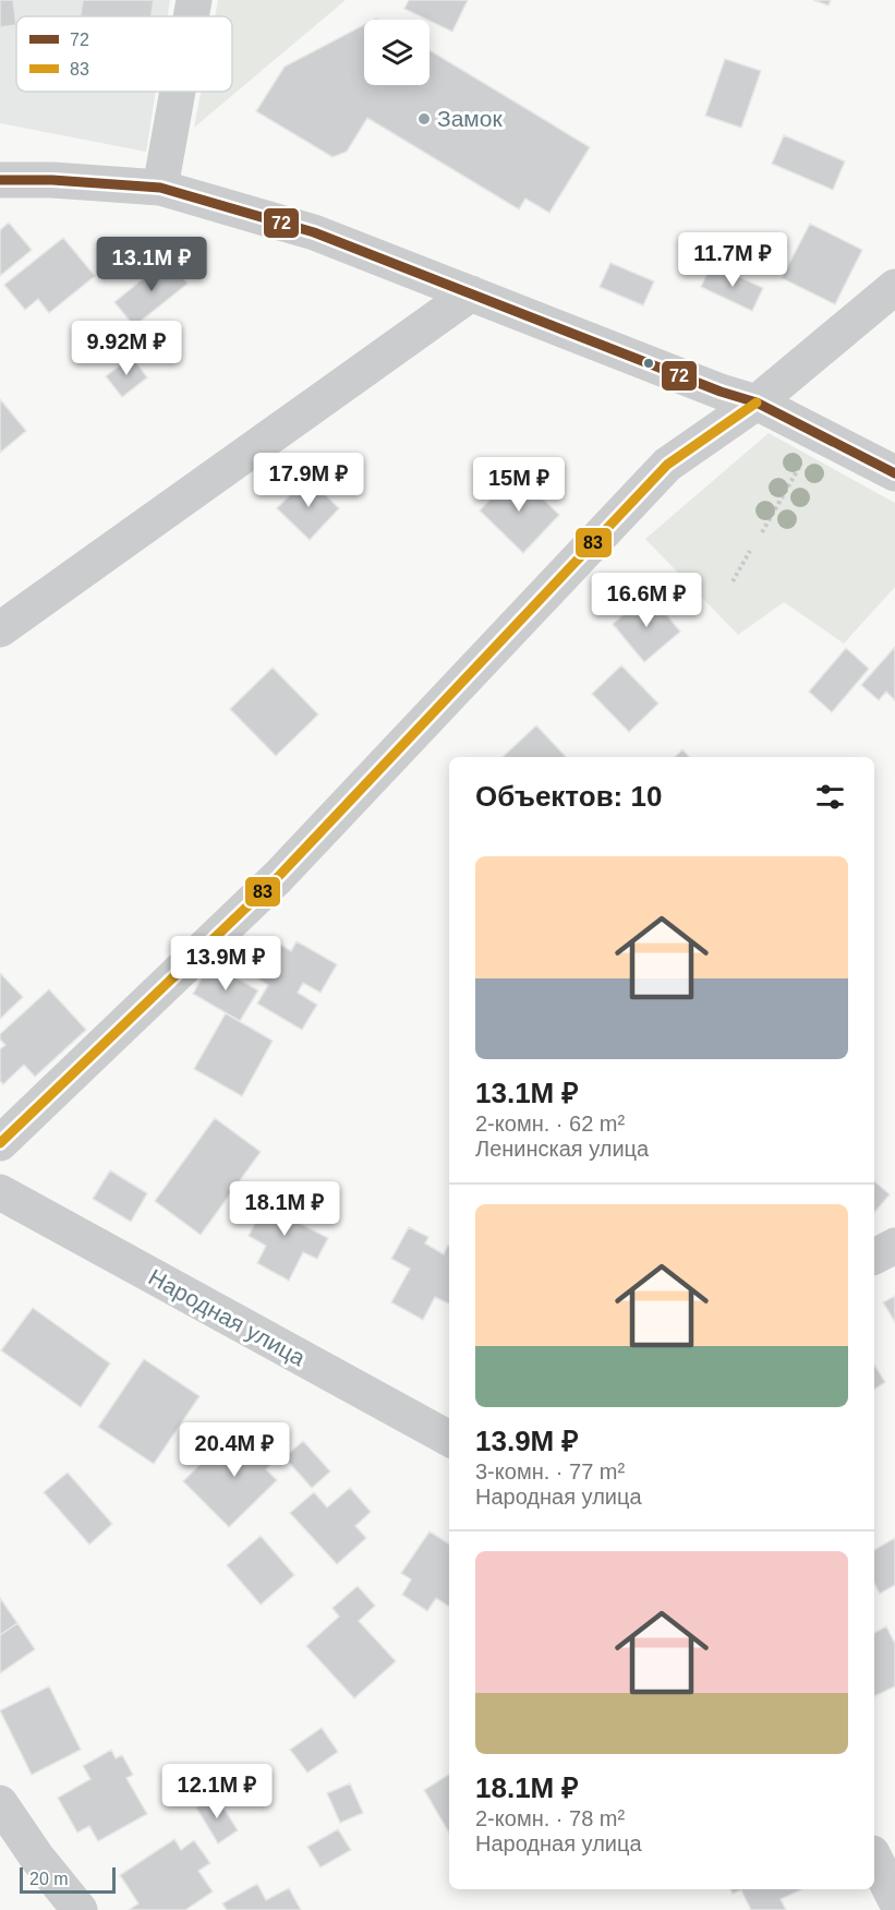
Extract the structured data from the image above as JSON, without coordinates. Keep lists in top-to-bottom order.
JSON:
{
  "streets": {
    "street": ["Народная улица"]
  },
  "places": ["Замок"],
  "lines": ["transit line 72", "transit line 83"],
  "legend": ["72", "83"],
  "scale_bar": "20 m",
  "page": {
    "price": [
      "11.7M ₽",
      "13.1M ₽",
      "9.92M ₽",
      "17.9M ₽",
      "15M ₽",
      "16.6M ₽",
      "13.9M ₽",
      "18.1M ₽",
      "20.4M ₽",
      "12.1M ₽"
    ],
    "heading": "Объектов: 10",
    "list": [
      {
        "name": "13.1M ₽",
        "note": "2-комн. · 62 m² · Ленинская улица"
      },
      {
        "name": "13.9M ₽",
        "note": "3-комн. · 77 m² · Народная улица"
      },
      {
        "name": "18.1M ₽",
        "note": "2-комн. · 78 m² · Народная улица"
      }
    ],
    "scale": "20 m"
  }
}
